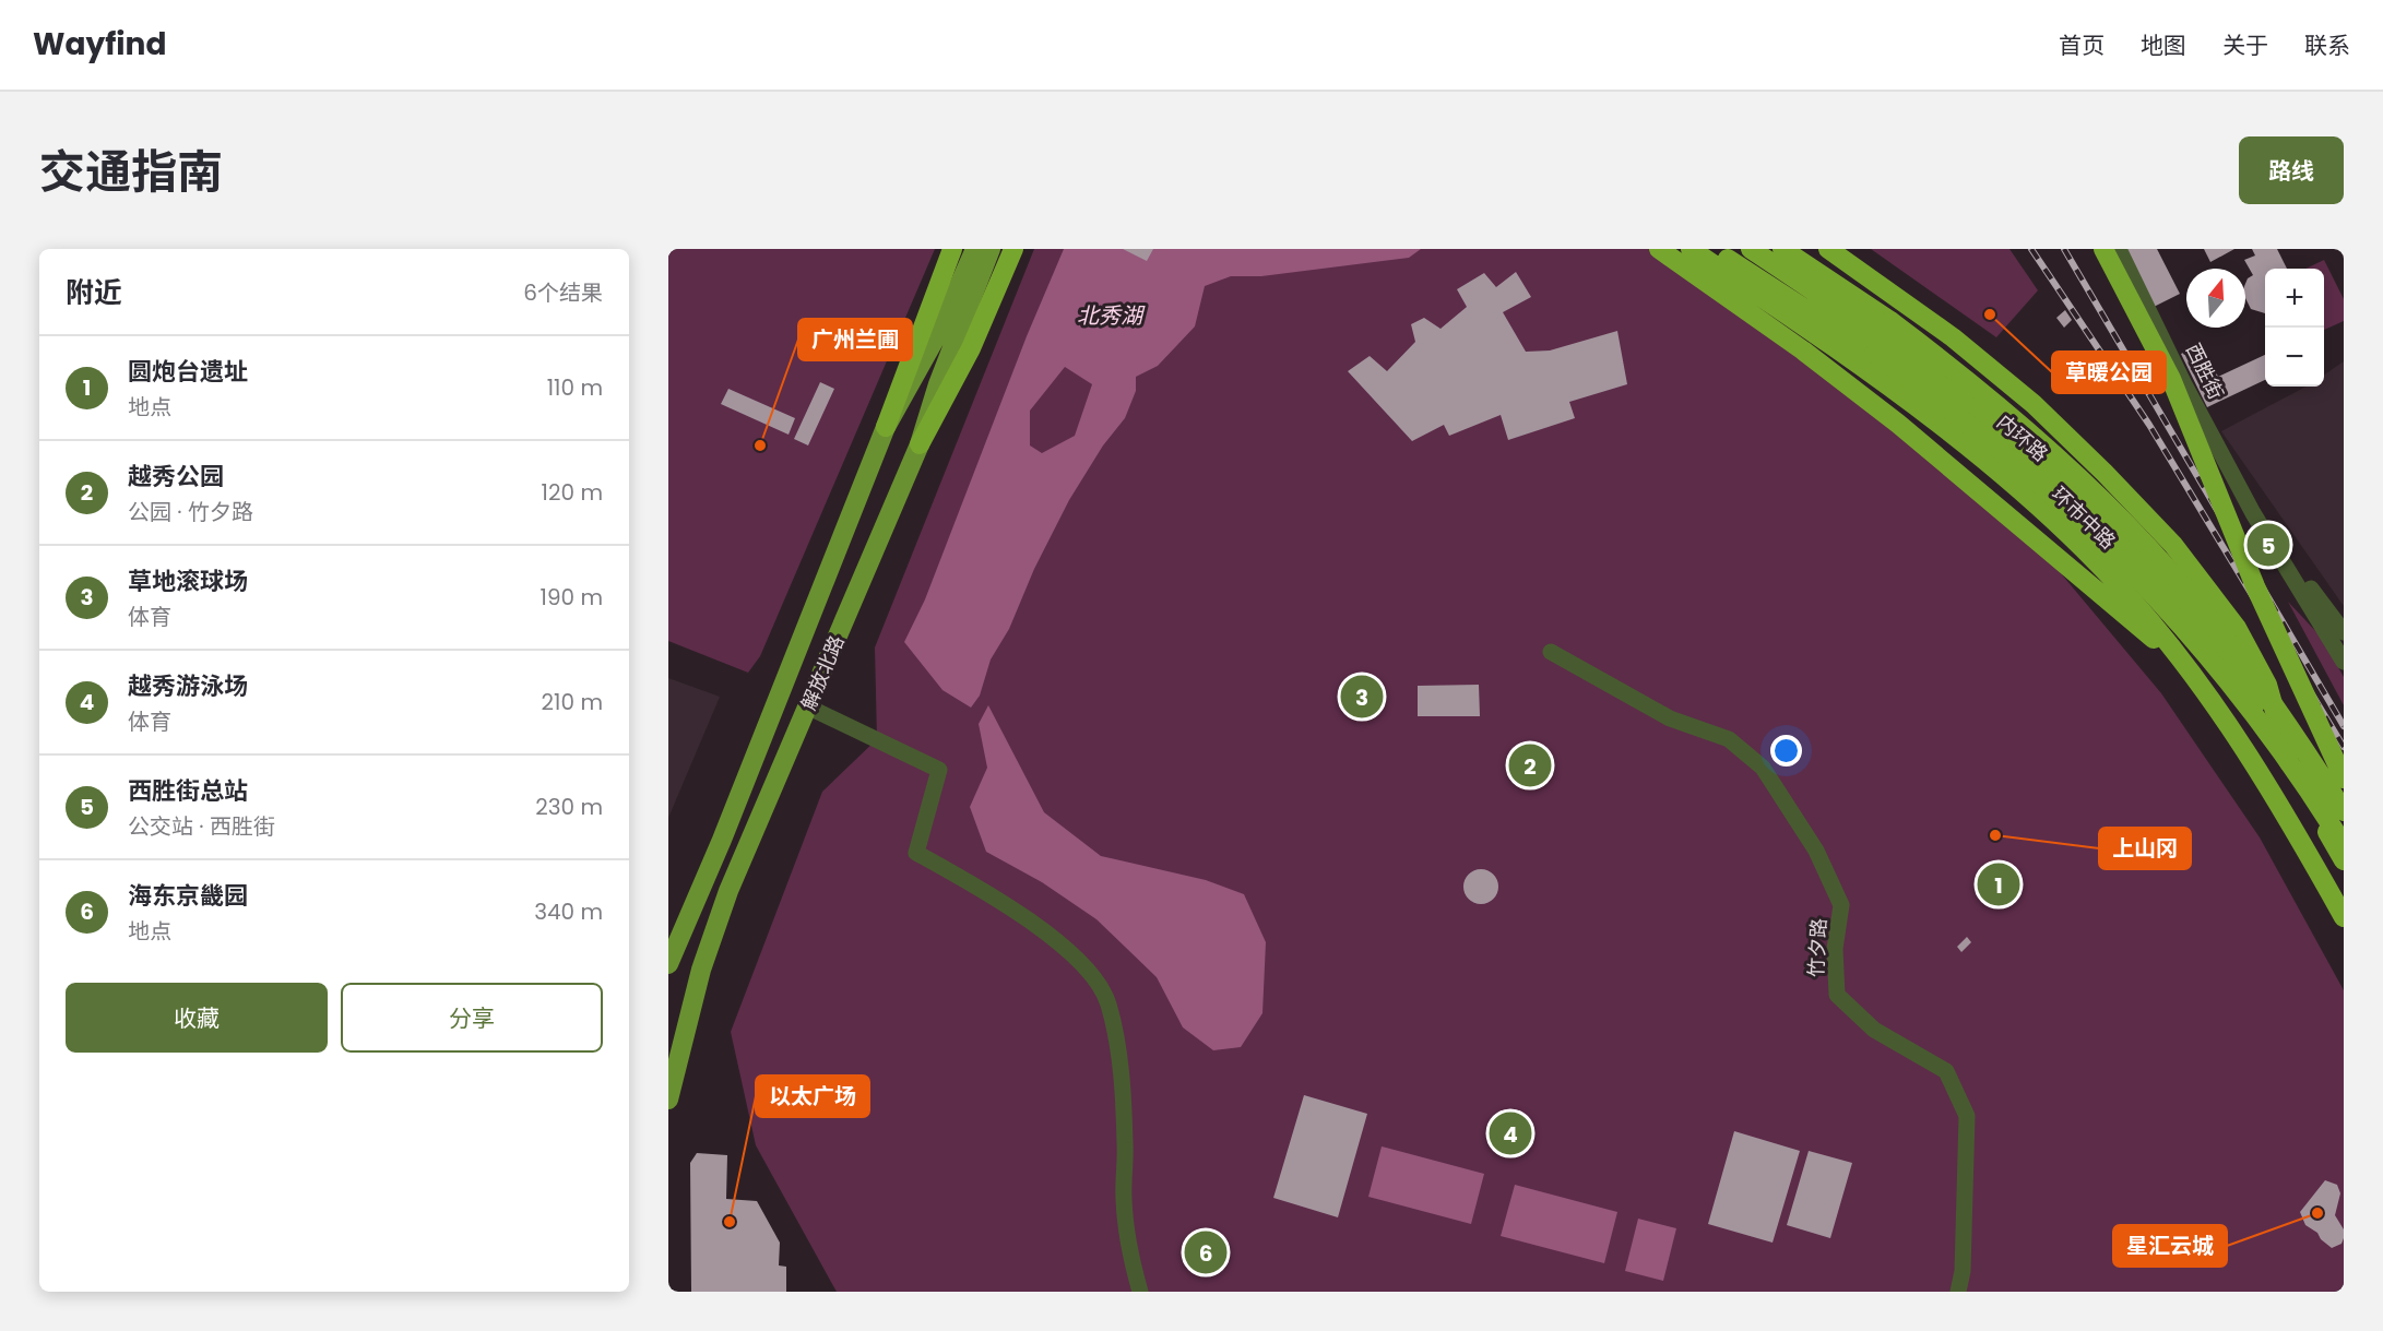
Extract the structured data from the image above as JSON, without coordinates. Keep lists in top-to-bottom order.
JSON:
{
  "streets": {
    "highway": ["内环路", "环市中路"],
    "main road": ["解放北路"],
    "street": ["西胜街", "竹夕路"]
  },
  "water": ["北秀湖"],
  "places": [
    "草暖公园",
    "广州兰圃",
    "上山冈",
    "星汇云城",
    "以太广场"
  ],
  "north": "top",
  "page": {
    "header": "Wayfind",
    "nav": [
      "首页",
      "地图",
      "关于",
      "联系"
    ],
    "title": "交通指南",
    "buttons": [
      "路线",
      ["收藏", "分享"]
    ],
    "heading": ["附近", "6个结果"],
    "map_buttons": ["+", "−"],
    "list": [
      {
        "mark": "1",
        "name": "圆炮台遗址",
        "note": "地点",
        "value": "110 m"
      },
      {
        "mark": "2",
        "name": "越秀公园",
        "note": "公园 · 竹夕路",
        "value": "120 m"
      },
      {
        "mark": "3",
        "name": "草地滚球场",
        "note": "体育",
        "value": "190 m"
      },
      {
        "mark": "4",
        "name": "越秀游泳场",
        "note": "体育",
        "value": "210 m"
      },
      {
        "mark": "5",
        "name": "西胜街总站",
        "note": "公交站 · 西胜街",
        "value": "230 m"
      },
      {
        "mark": "6",
        "name": "海东京畿园",
        "note": "地点",
        "value": "340 m"
      }
    ],
    "pins": [
      "5",
      "3",
      "2",
      "1",
      "4",
      "6"
    ]
  }
}
